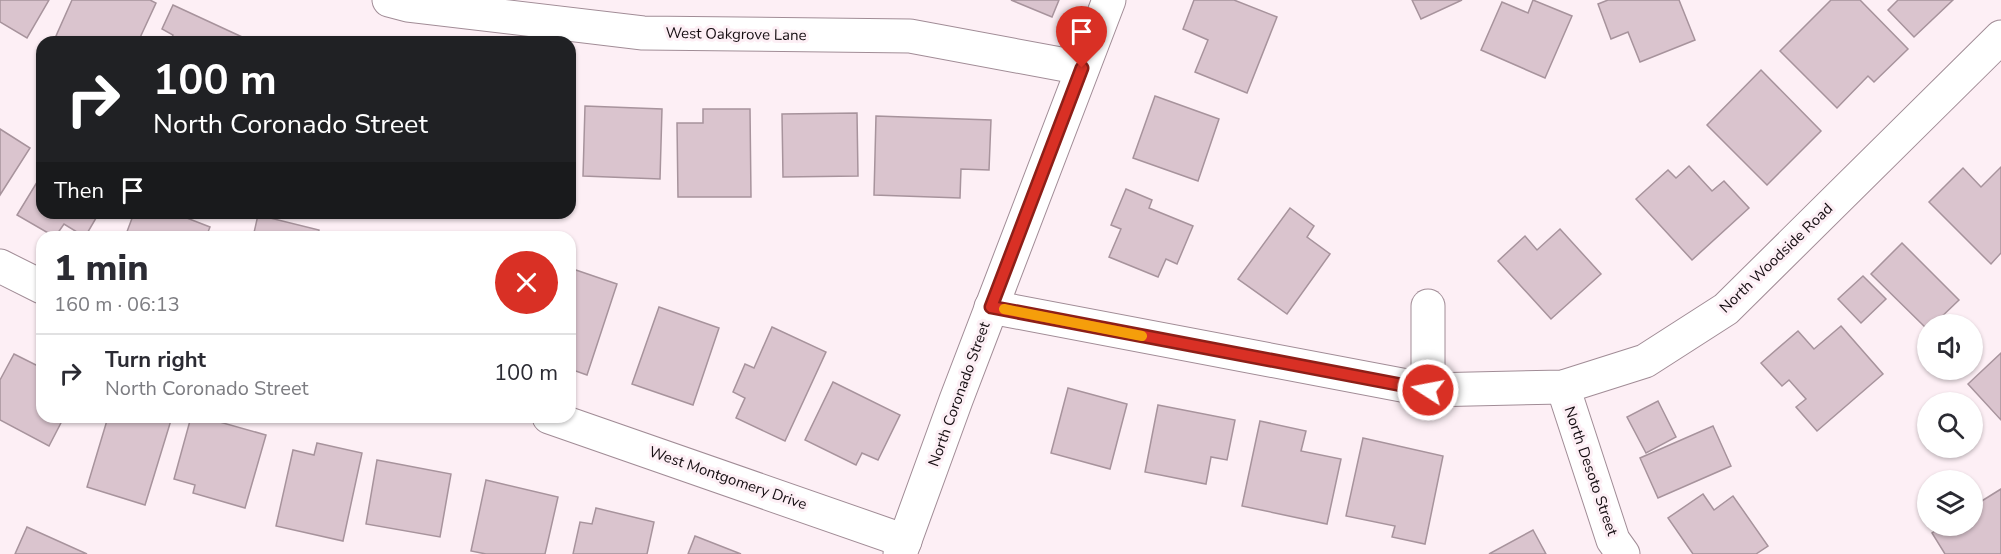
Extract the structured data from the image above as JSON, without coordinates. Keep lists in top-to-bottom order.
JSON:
{
  "streets": {
    "street": [
      "West Oakgrove Lane",
      "North Woodside Road",
      "North Coronado Street",
      "North Desoto Street",
      "West Montgomery Drive"
    ]
  },
  "crossings": [
    ["West Oakgrove Lane", "North Coronado Street"],
    ["North Woodside Road", "North Coronado Street"],
    ["North Woodside Road", "North Desoto Street"],
    ["North Coronado Street", "West Montgomery Drive"]
  ],
  "page": {
    "turn": ["100 m", "North Coronado Street"],
    "then": "Then",
    "heading": ["1 min", "160 m · 06:13"],
    "list": [
      {
        "name": "Turn right",
        "note": "North Coronado Street",
        "value": "100 m"
      }
    ]
  }
}
